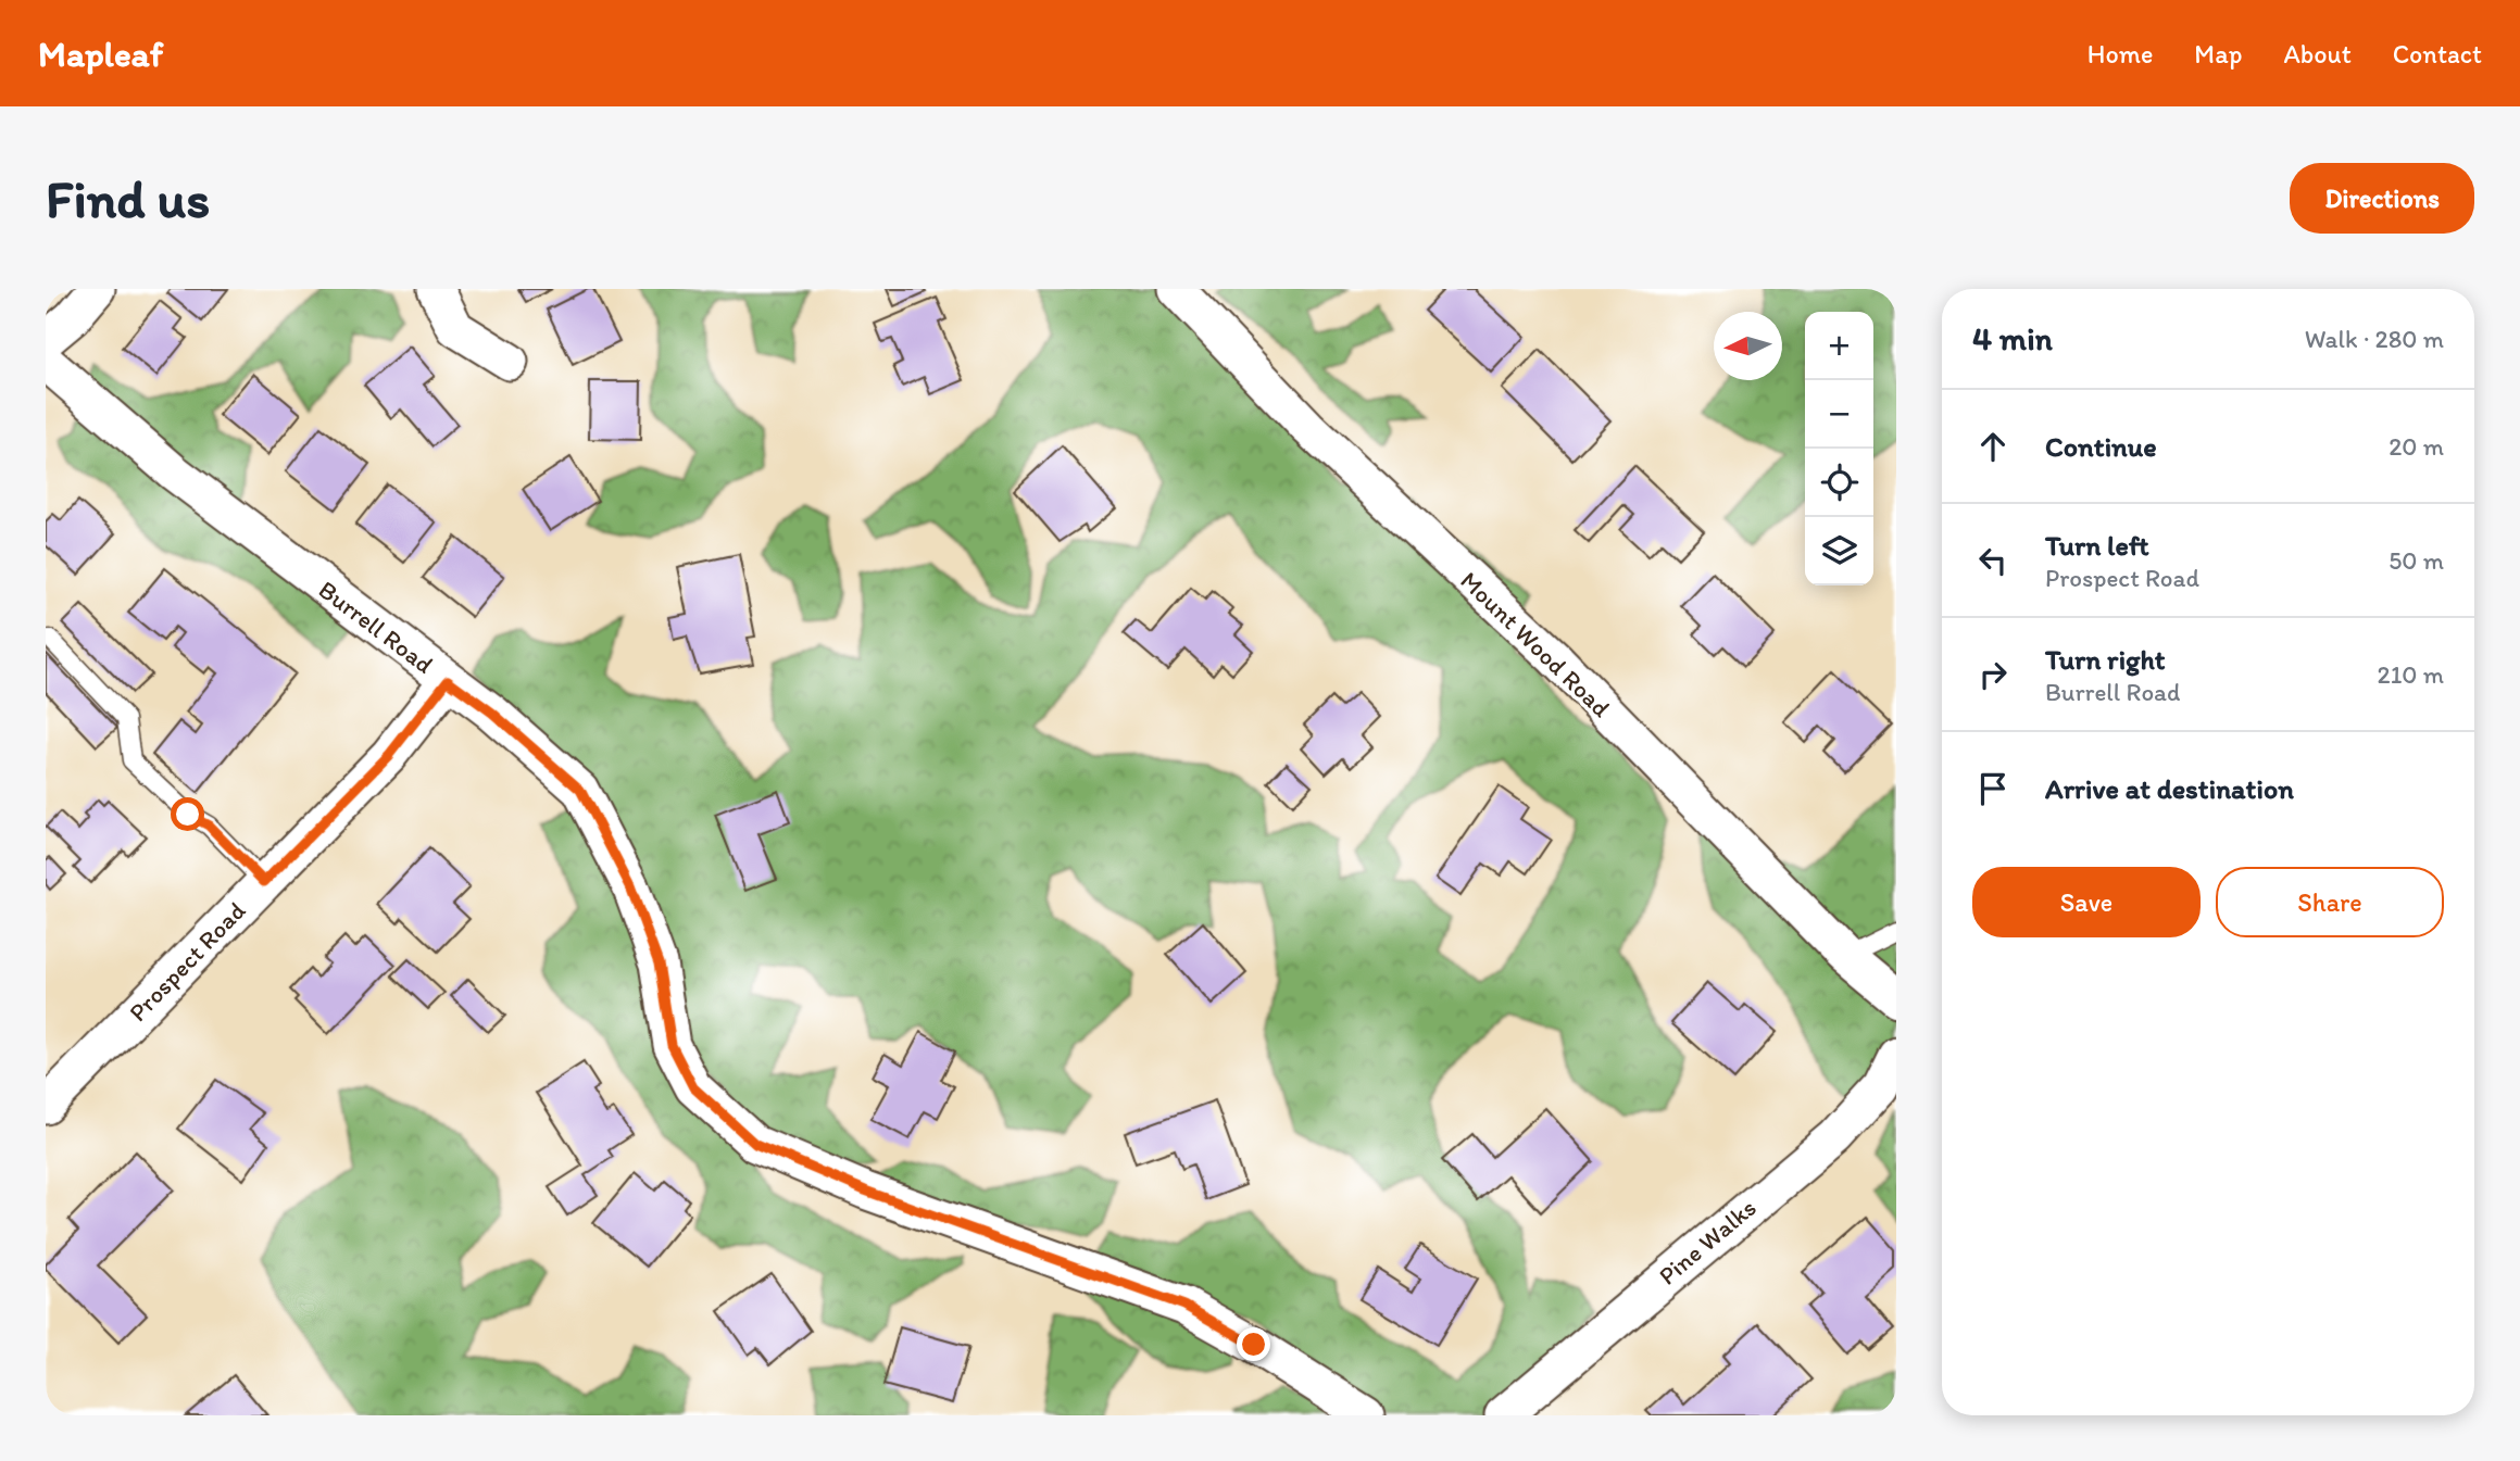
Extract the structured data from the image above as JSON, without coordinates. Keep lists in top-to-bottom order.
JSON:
{
  "streets": {
    "street": [
      "Burrell Road",
      "Mount Wood Road",
      "Prospect Road",
      "Pine Walks"
    ]
  },
  "crossings": [
    ["Burrell Road", "Prospect Road"]
  ],
  "north": "left",
  "page": {
    "header": "Mapleaf",
    "nav": [
      "Home",
      "Map",
      "About",
      "Contact"
    ],
    "buttons": [
      "Directions",
      ["Save", "Share"]
    ],
    "title": "Find us",
    "heading": ["4 min", "Walk · 280 m"],
    "map_buttons": ["+", "−"],
    "list": [
      ["Continue", "20 m"],
      ["Turn left", "Prospect Road", "50 m"],
      ["Turn right", "Burrell Road", "210 m"],
      "Arrive at destination"
    ]
  }
}
